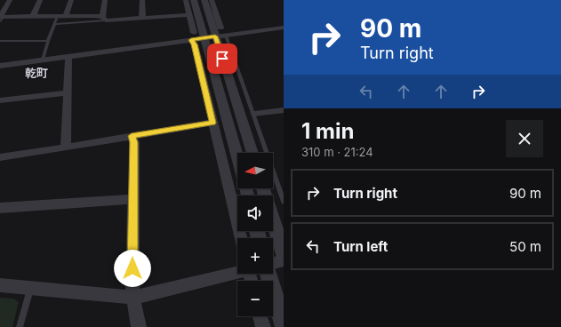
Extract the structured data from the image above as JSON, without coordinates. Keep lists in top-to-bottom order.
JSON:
{
  "districts": ["乾町"],
  "north": "left",
  "page": {
    "turn": ["90 m", "Turn right"],
    "heading": ["1 min", "310 m · 21:24"],
    "map_buttons": ["+", "−"],
    "list": [
      {
        "name": "Turn right",
        "value": "90 m"
      },
      {
        "name": "Turn left",
        "value": "50 m"
      }
    ]
  }
}
